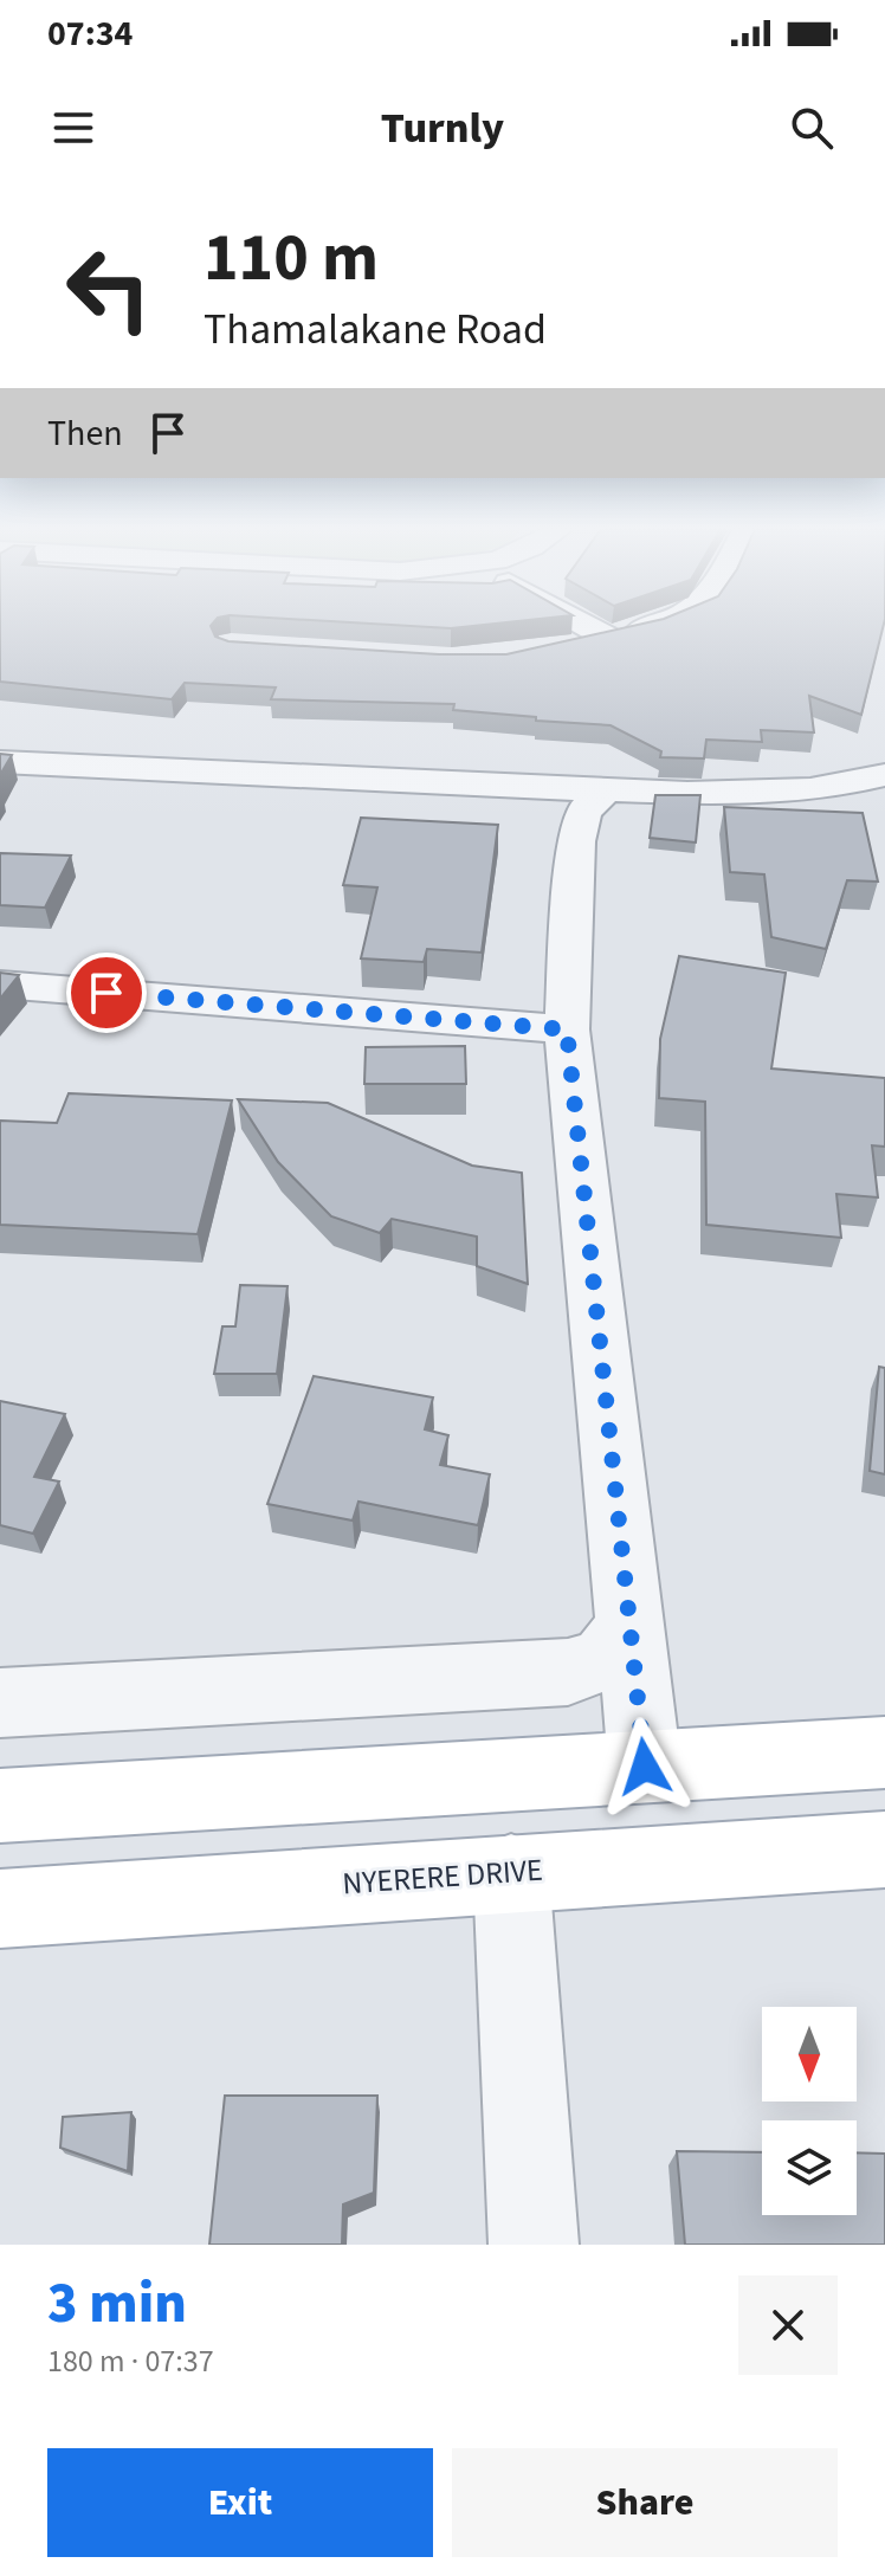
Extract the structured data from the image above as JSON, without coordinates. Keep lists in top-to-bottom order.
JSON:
{
  "streets": {
    "main road": ["NYERERE DRIVE"]
  },
  "north": "bottom",
  "page": {
    "status": "07:34",
    "header": "Turnly",
    "turn": ["110 m", "Thamalakane Road"],
    "then": "Then",
    "heading": ["3 min", "180 m · 07:37"],
    "buttons": ["Exit", "Share"]
  }
}
